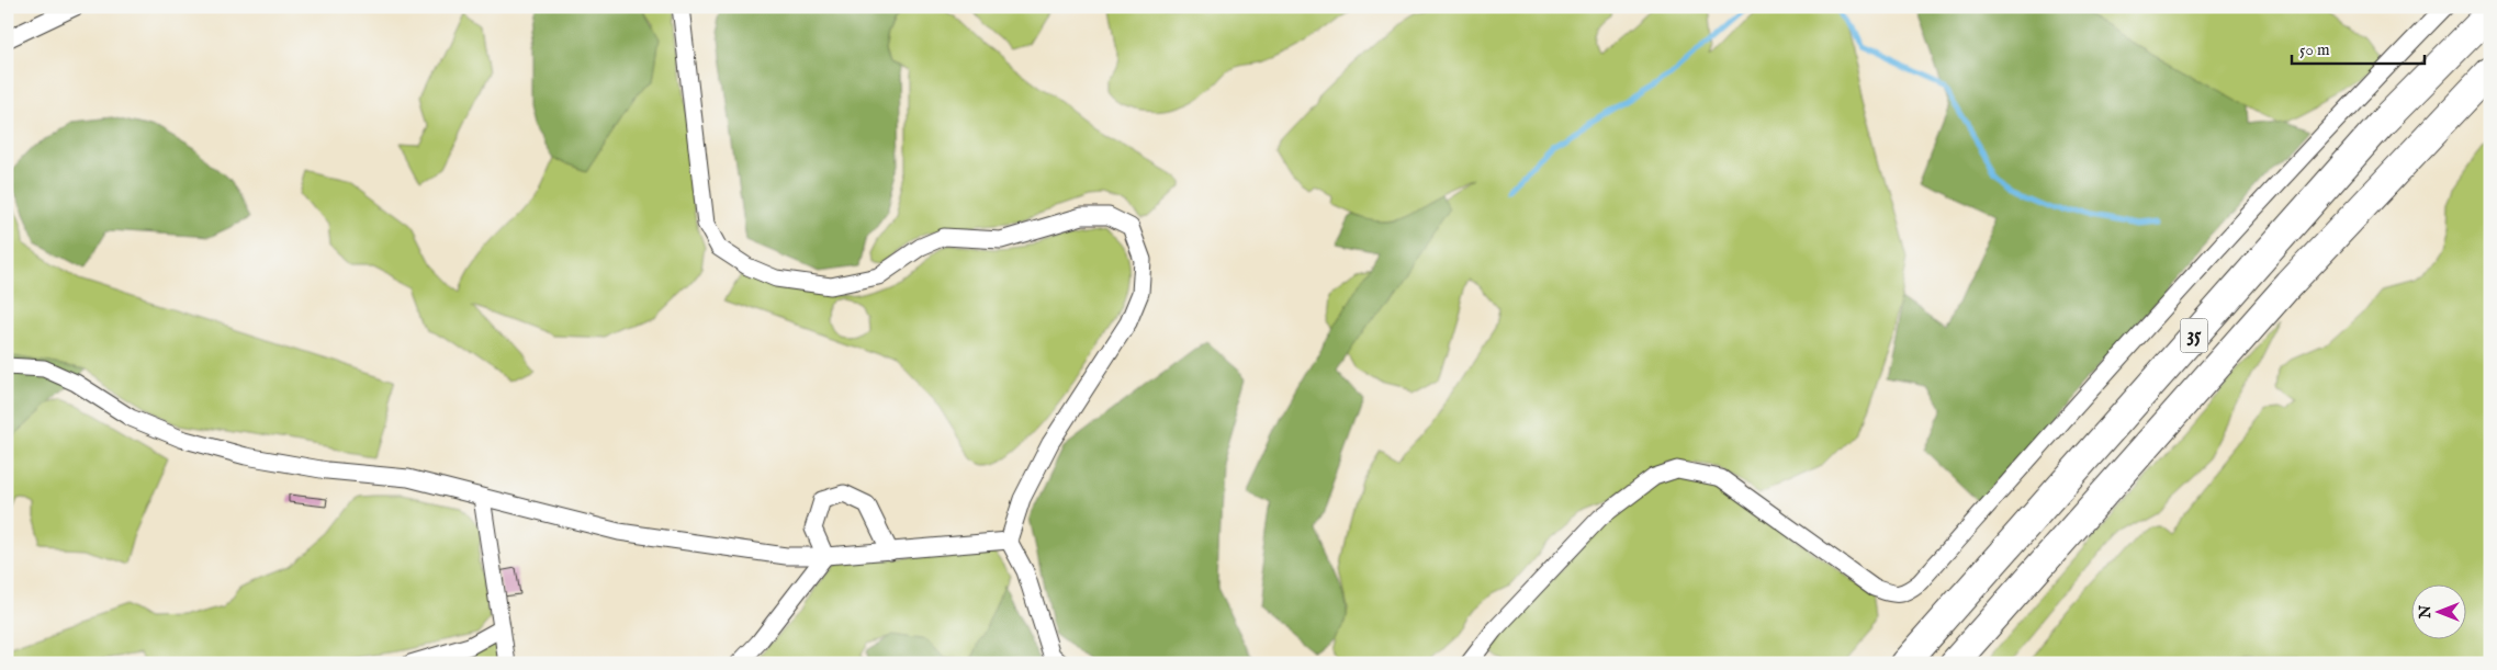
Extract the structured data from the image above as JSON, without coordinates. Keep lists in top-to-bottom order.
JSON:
{
  "streets": {
    "highway": ["35"]
  },
  "scale_bar": "50 m",
  "north": "left"
}
